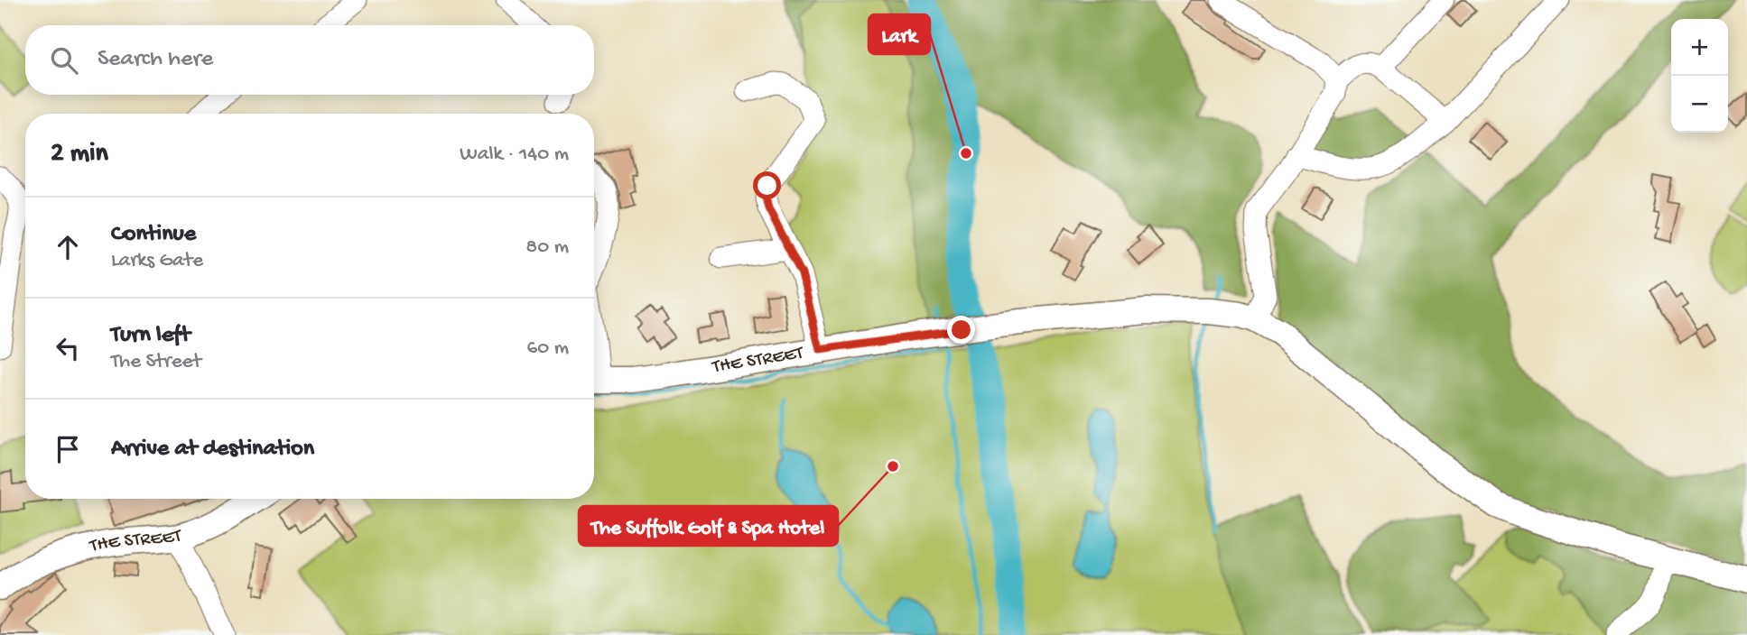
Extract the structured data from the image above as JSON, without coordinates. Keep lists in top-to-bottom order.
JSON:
{
  "streets": {
    "main road": ["THE STREET"]
  },
  "places": ["Lark", "The Suffolk Golf & Spa Hotel"],
  "page": {
    "map_buttons": ["+", "−"],
    "search": "Search here",
    "heading": ["2 min", "Walk · 140 m"],
    "list": [
      ["Continue", "Larks Gate", "80 m"],
      ["Turn left", "The Street", "60 m"],
      "Arrive at destination"
    ]
  }
}
